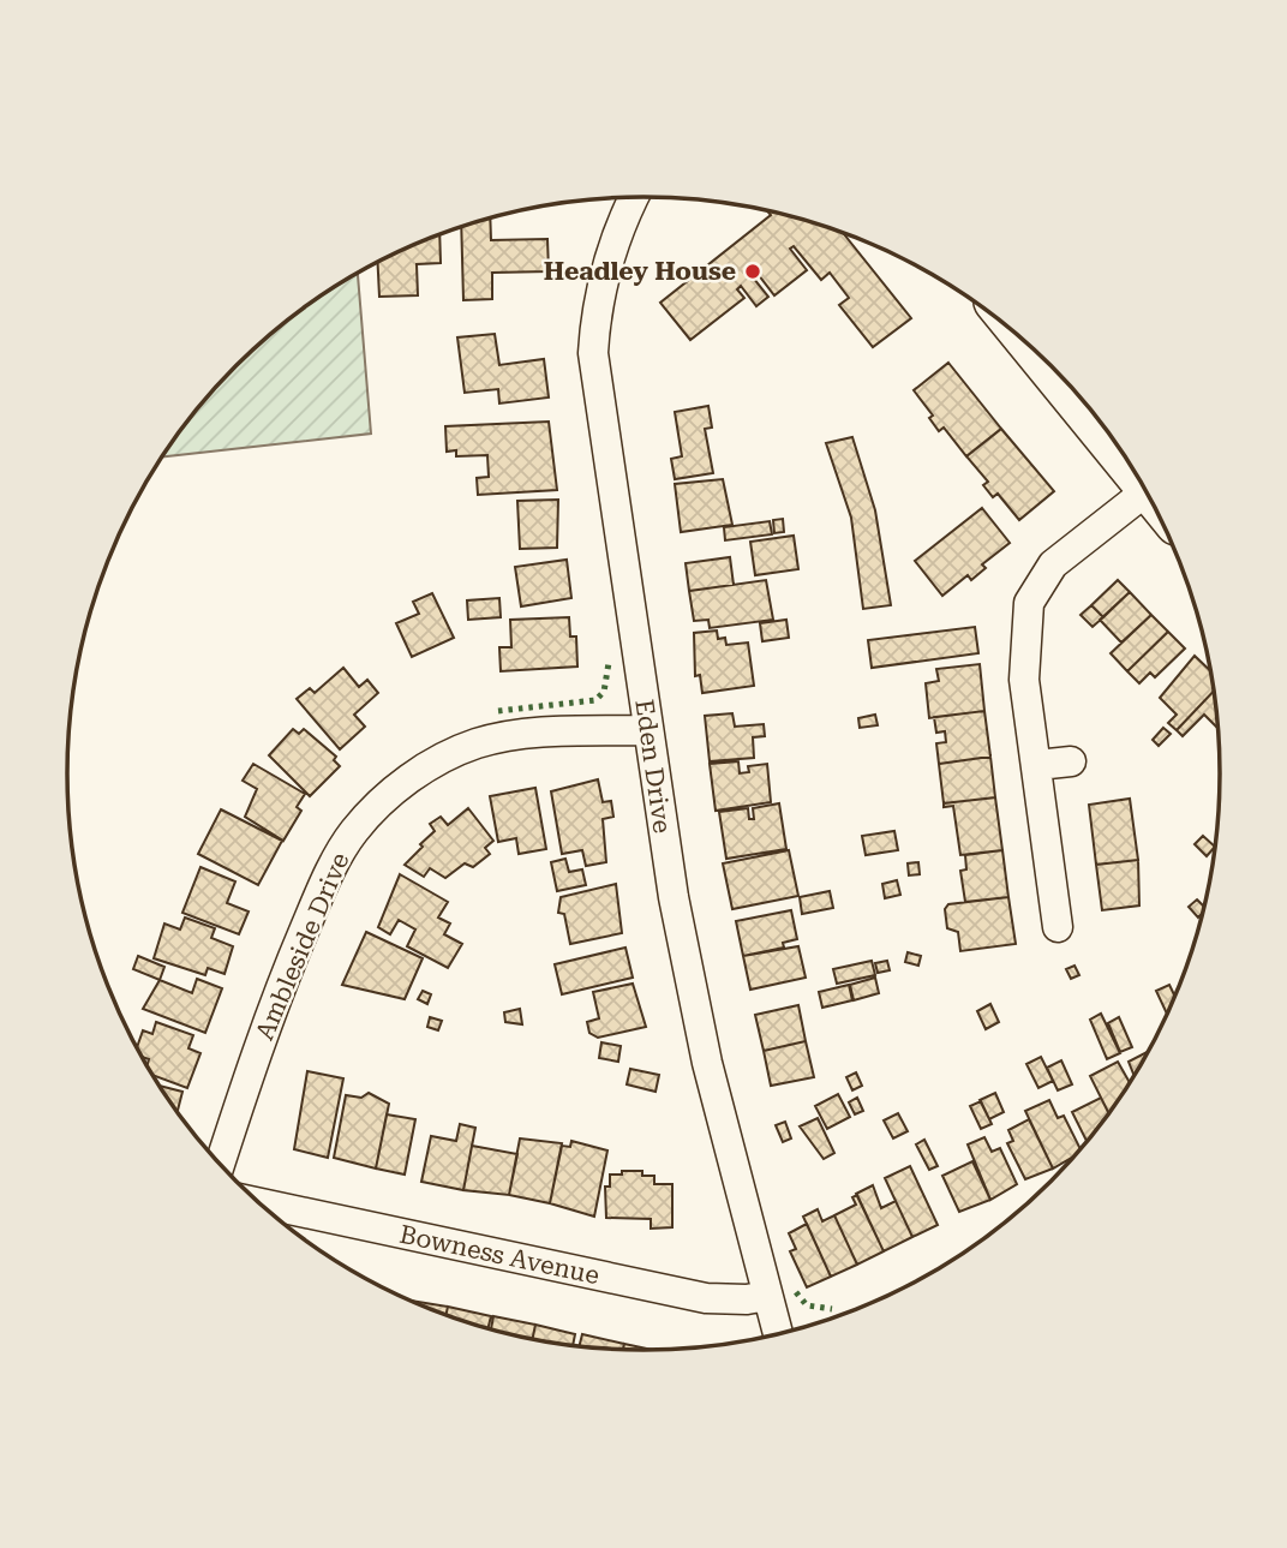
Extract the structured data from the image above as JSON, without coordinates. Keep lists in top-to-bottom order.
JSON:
{
  "streets": {
    "street": ["Eden Drive", "Ambleside Drive", "Bowness Avenue"]
  },
  "crossings": [
    ["Eden Drive", "Ambleside Drive"],
    ["Eden Drive", "Bowness Avenue"]
  ],
  "places": ["Headley House"]
}
